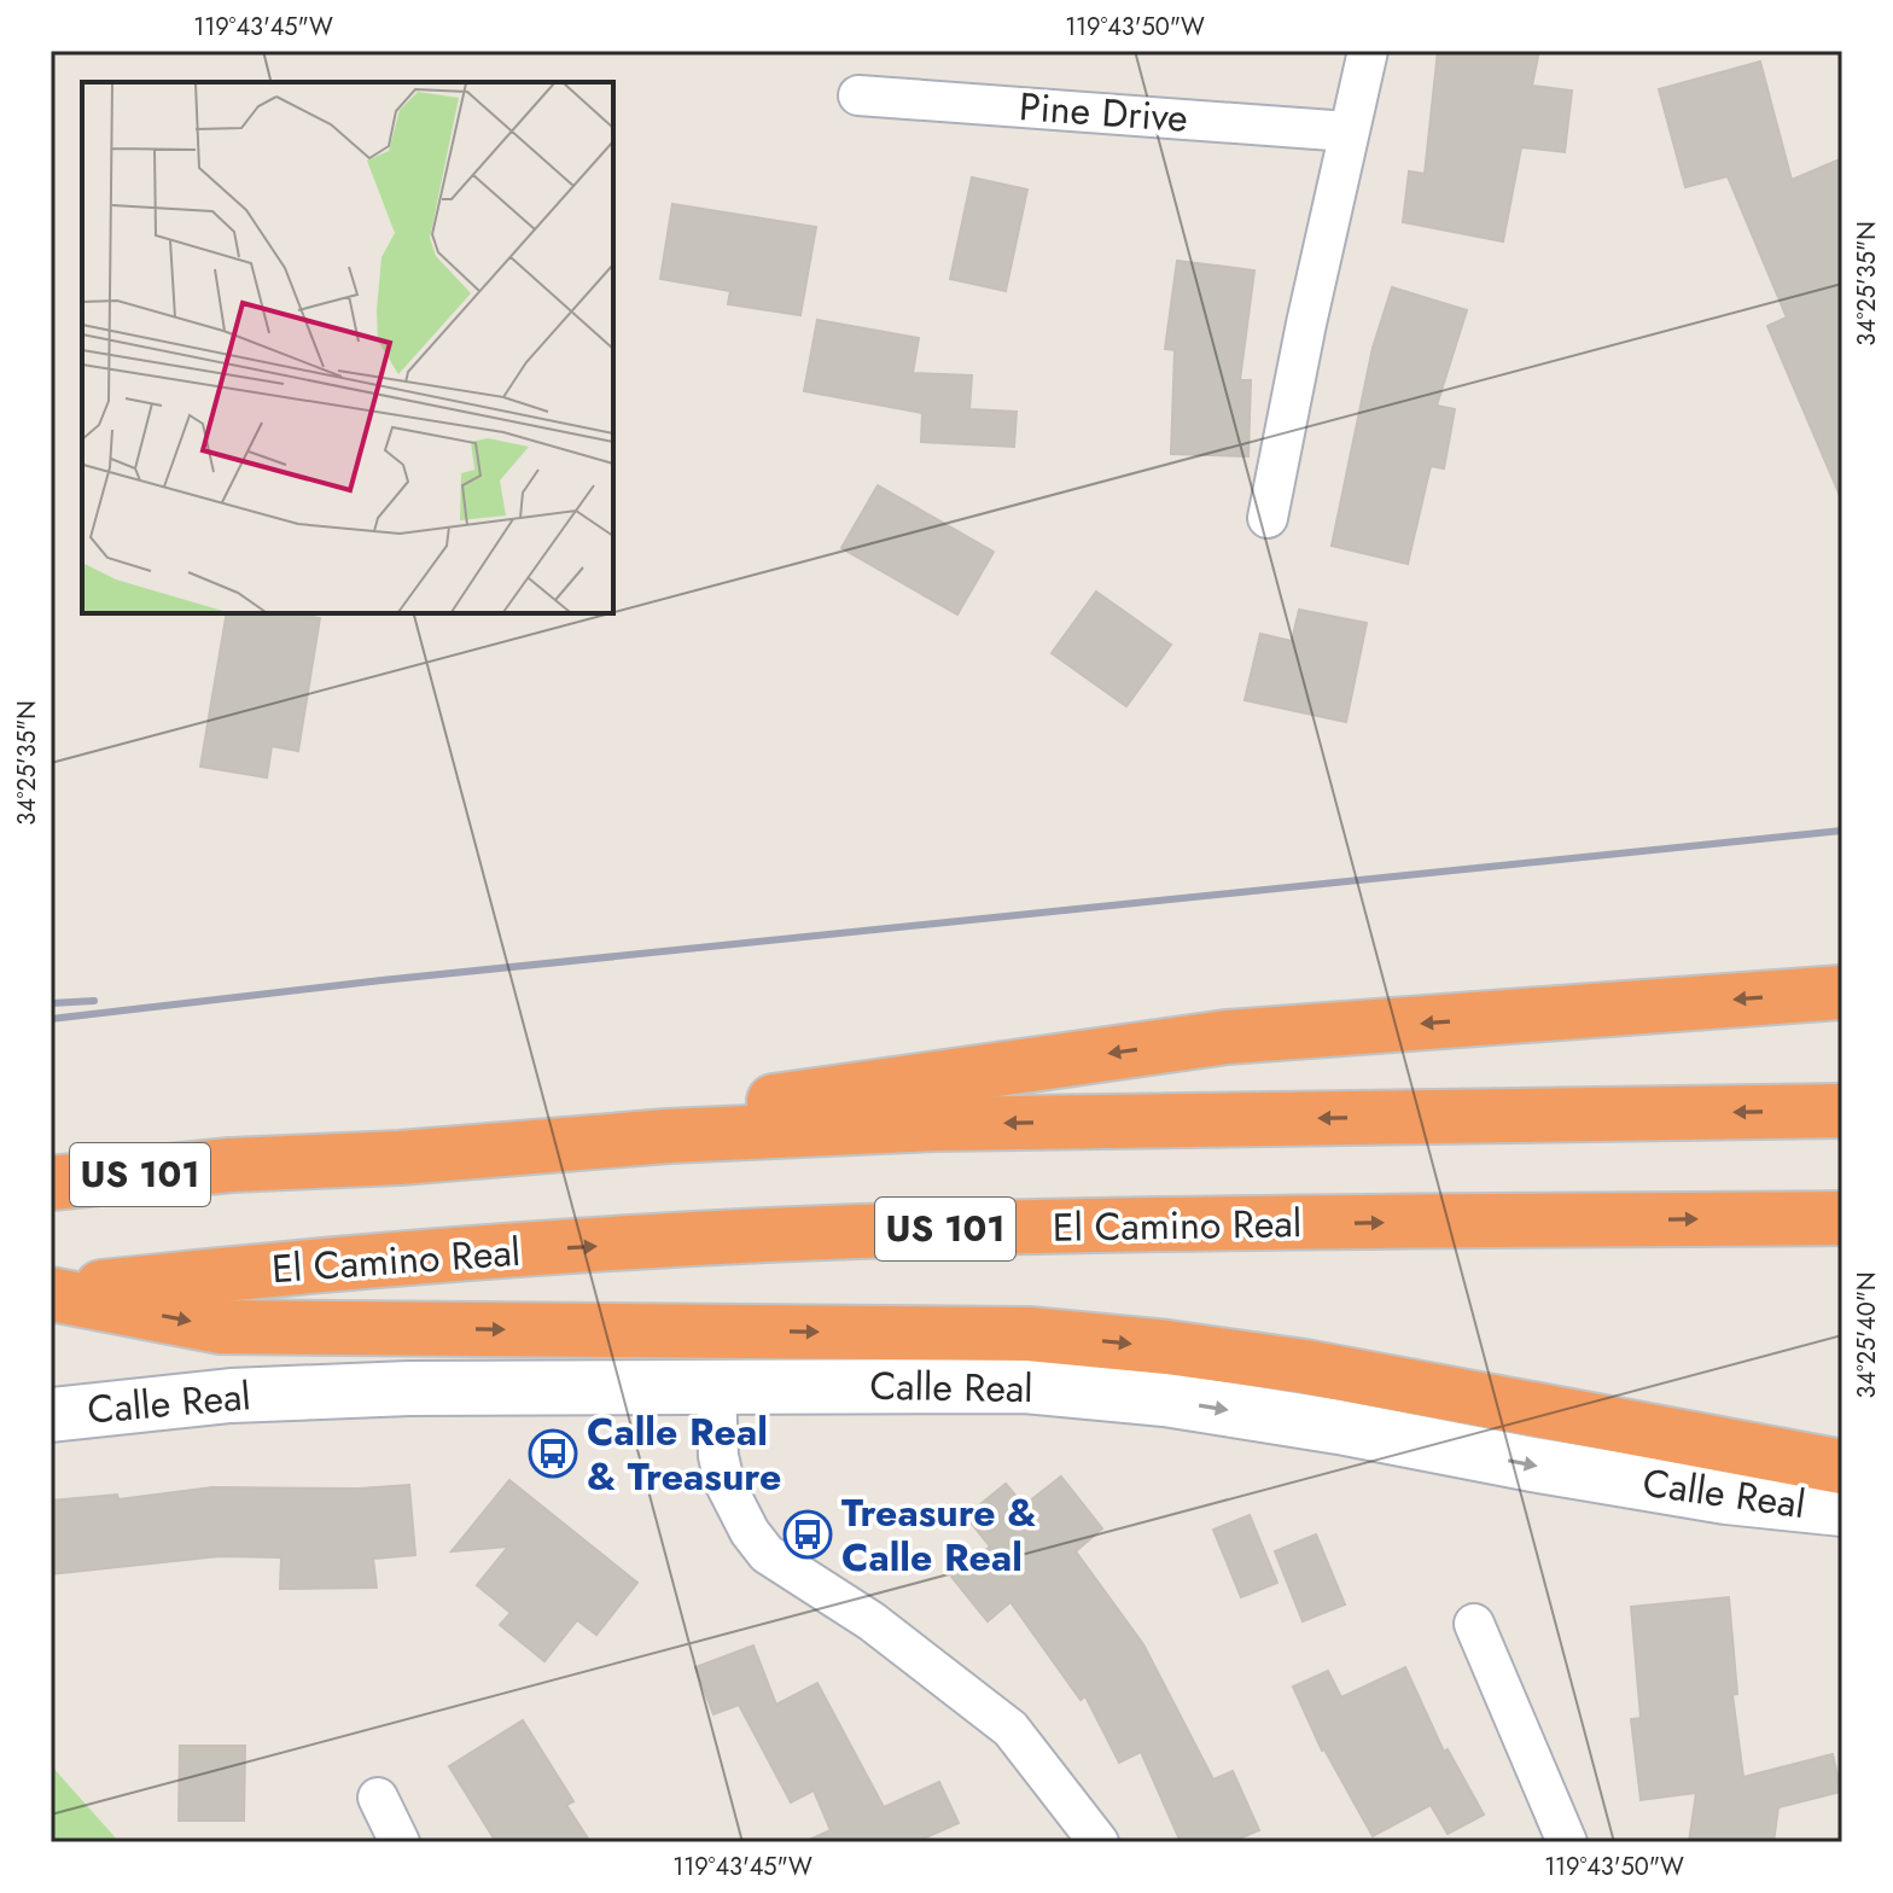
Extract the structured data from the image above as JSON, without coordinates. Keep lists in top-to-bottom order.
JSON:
{
  "streets": {
    "highway": ["US 101", "El Camino Real"],
    "street": ["Pine Drive", "Calle Real"]
  },
  "one_way": ["Calle Real"],
  "places": {
    "bus stop": ["Calle Real & Treasure", "Treasure & Calle Real"]
  },
  "coordinates": [
    "119°43'45\"W",
    "119°43'50\"W",
    "34°25'35\"N",
    "34°25'40\"N"
  ]
}
